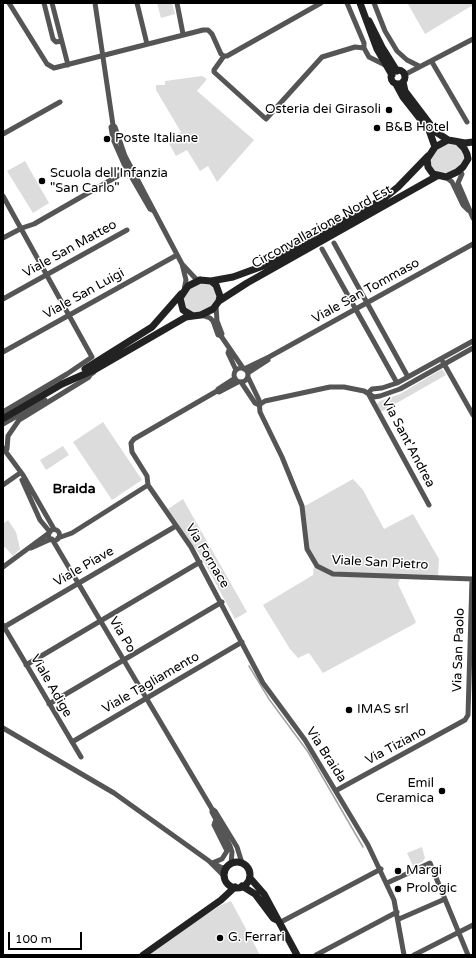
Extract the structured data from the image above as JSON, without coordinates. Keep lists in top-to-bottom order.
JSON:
{
  "streets": {
    "main road": ["Circonvallazione Nord Est"],
    "street": [
      "Viale San Matteo",
      "Viale San Tommaso",
      "Viale San Luigi",
      "Via Sant'Andrea",
      "Via Fornace",
      "Viale San Pietro",
      "Viale Piave",
      "Via Po",
      "Via San Paolo",
      "Viale Tagliamento",
      "Viale Adige",
      "Via Tiziano",
      "Via Braida"
    ]
  },
  "crossings": [
    ["Circonvallazione Nord Est", "Viale San Pietro"],
    ["Viale San Tommaso", "Via Fornace"],
    ["Viale San Tommaso", "Viale San Pietro"],
    ["Via Fornace", "Viale Piave"],
    ["Via Fornace", "Viale Tagliamento"],
    ["Via Fornace", "Via Braida"],
    ["Viale San Pietro", "Via San Paolo"],
    ["Viale Piave", "Via Po"],
    ["Viale Piave", "Viale Adige"],
    ["Via Po", "Viale Tagliamento"],
    ["Via San Paolo", "Via Tiziano"],
    ["Viale Tagliamento", "Viale Adige"],
    ["Viale Tagliamento", "Via Braida"],
    ["Via Tiziano", "Via Braida"]
  ],
  "districts": ["Braida"],
  "places": [
    "Osteria dei Girasoli",
    "B&B Hotel",
    "Poste Italiane",
    "Scuola dell'Infanzia \"San Carlo\"",
    "IMAS srl",
    "Emil Ceramica",
    "Margi",
    "Prologic",
    "G. Ferrari"
  ],
  "scale_bar": "100 m"
}
